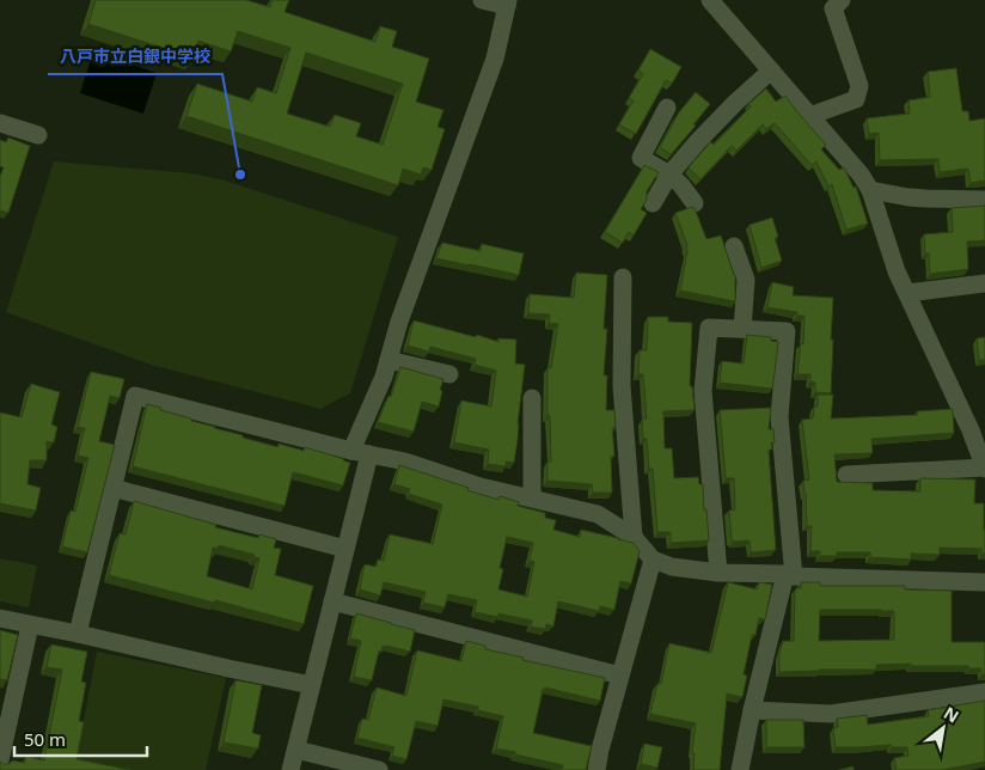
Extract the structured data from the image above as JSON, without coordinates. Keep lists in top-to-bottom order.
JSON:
{
  "places": ["八戸市立白銀中学校"],
  "scale_bar": "50 m",
  "north": "top right"
}
